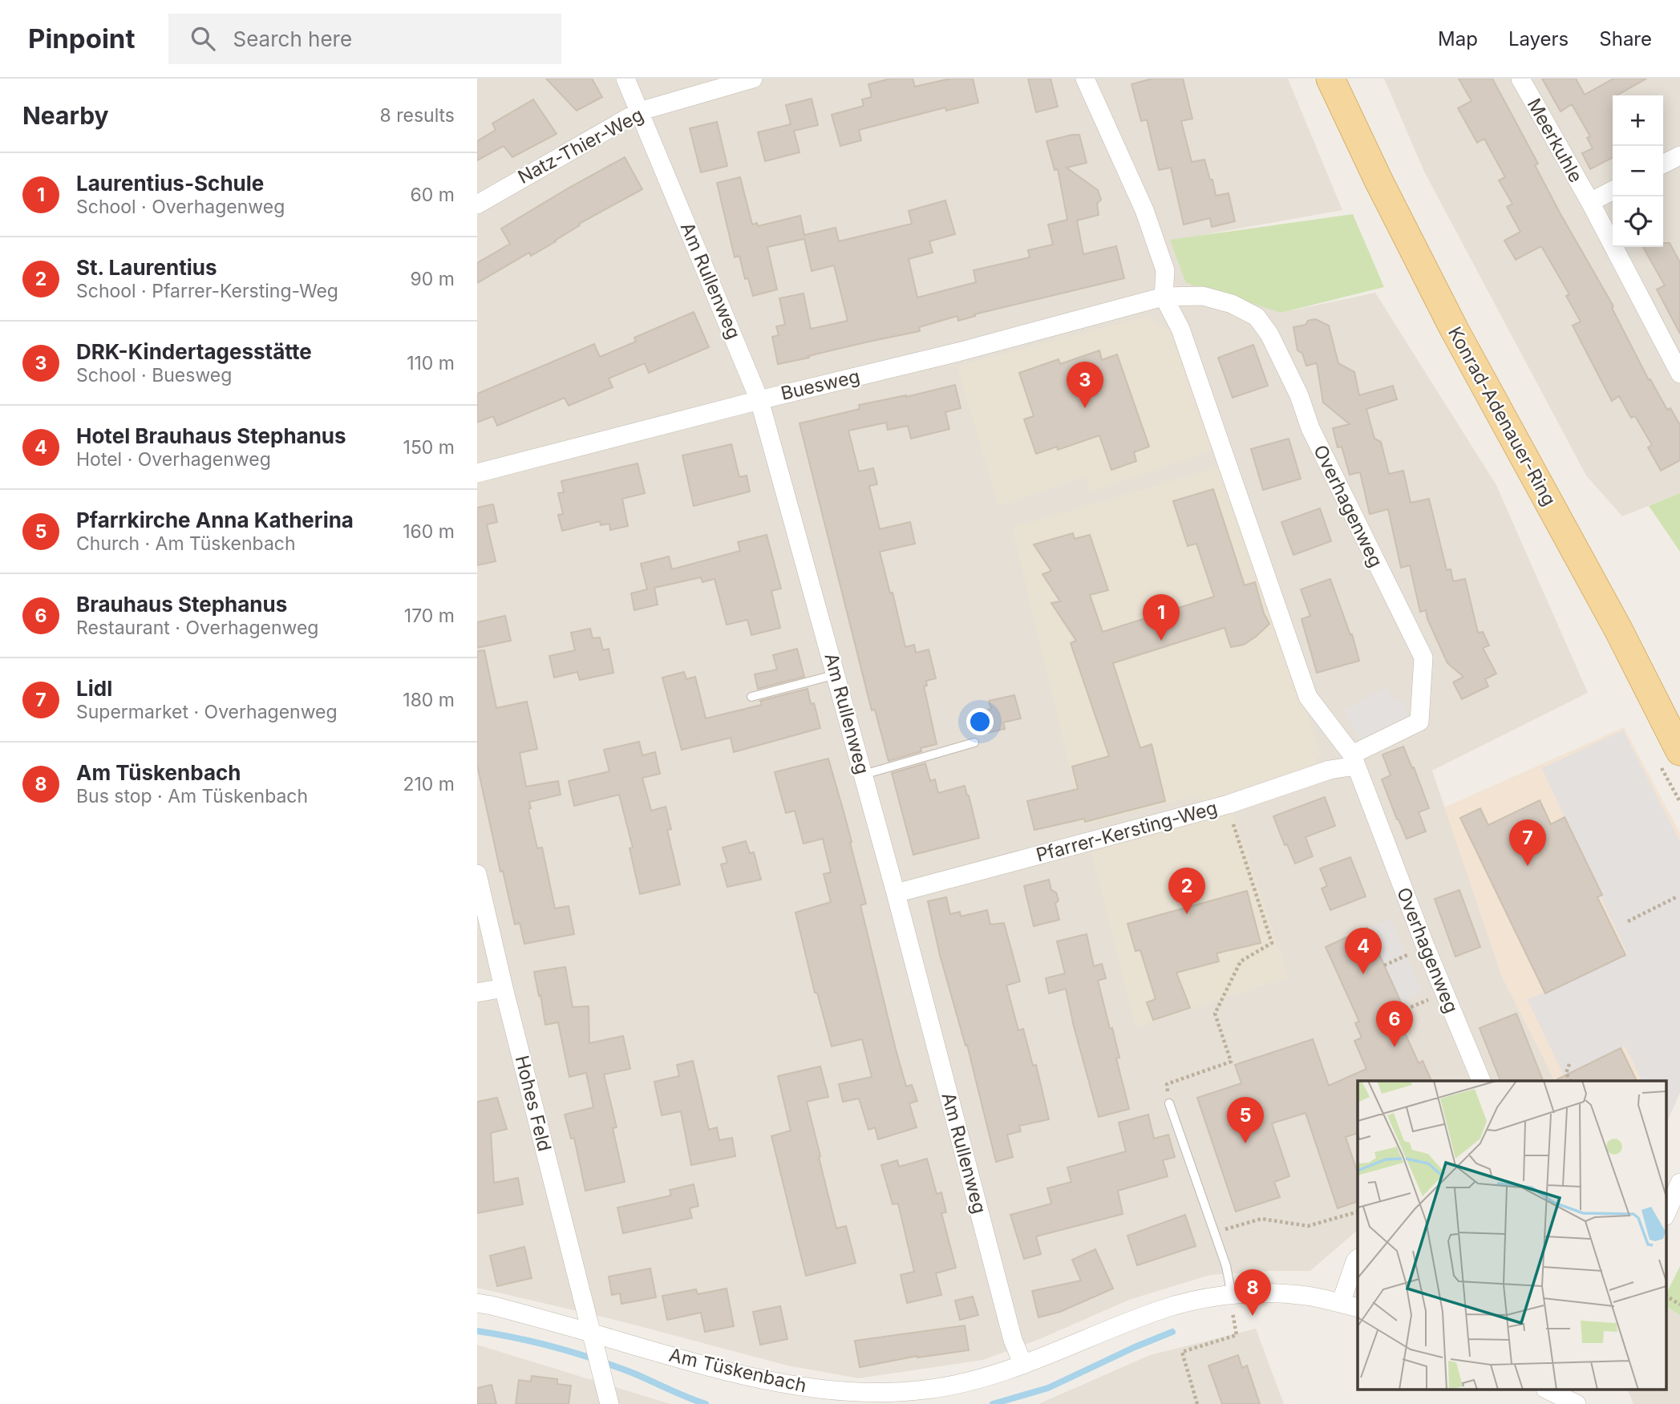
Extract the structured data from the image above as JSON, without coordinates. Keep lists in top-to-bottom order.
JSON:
{
  "streets": {
    "main road": ["Konrad-Adenauer-Ring"],
    "street": [
      "Meerkuhle",
      "Natz-Thier-Weg",
      "Am Rullenweg",
      "Buesweg",
      "Overhagenweg",
      "Pfarrer-Kersting-Weg",
      "Hohes Feld",
      "Am Tüskenbach"
    ]
  },
  "crossings": [
    ["Natz-Thier-Weg", "Am Rullenweg"],
    ["Am Rullenweg", "Buesweg"],
    ["Am Rullenweg", "Pfarrer-Kersting-Weg"],
    ["Am Rullenweg", "Am Tüskenbach"],
    ["Buesweg", "Overhagenweg"],
    ["Overhagenweg", "Pfarrer-Kersting-Weg"],
    ["Hohes Feld", "Am Tüskenbach"]
  ],
  "page": {
    "header": "Pinpoint",
    "search": "Search here",
    "nav": ["Map", "Layers", "Share"],
    "heading": ["Nearby", "8 results"],
    "map_buttons": ["+", "−"],
    "list": [
      {
        "mark": "1",
        "name": "Laurentius-Schule",
        "note": "School · Overhagenweg",
        "value": "60 m"
      },
      {
        "mark": "2",
        "name": "St. Laurentius",
        "note": "School · Pfarrer-Kersting-Weg",
        "value": "90 m"
      },
      {
        "mark": "3",
        "name": "DRK-Kindertagesstätte",
        "note": "School · Buesweg",
        "value": "110 m"
      },
      {
        "mark": "4",
        "name": "Hotel Brauhaus Stephanus",
        "note": "Hotel · Overhagenweg",
        "value": "150 m"
      },
      {
        "mark": "5",
        "name": "Pfarrkirche Anna Katherina",
        "note": "Church · Am Tüskenbach",
        "value": "160 m"
      },
      {
        "mark": "6",
        "name": "Brauhaus Stephanus",
        "note": "Restaurant · Overhagenweg",
        "value": "170 m"
      },
      {
        "mark": "7",
        "name": "Lidl",
        "note": "Supermarket · Overhagenweg",
        "value": "180 m"
      },
      {
        "mark": "8",
        "name": "Am Tüskenbach",
        "note": "Bus stop · Am Tüskenbach",
        "value": "210 m"
      }
    ],
    "pins": [
      "3",
      "1",
      "7",
      "2",
      "4",
      "6",
      "5",
      "8"
    ]
  }
}
